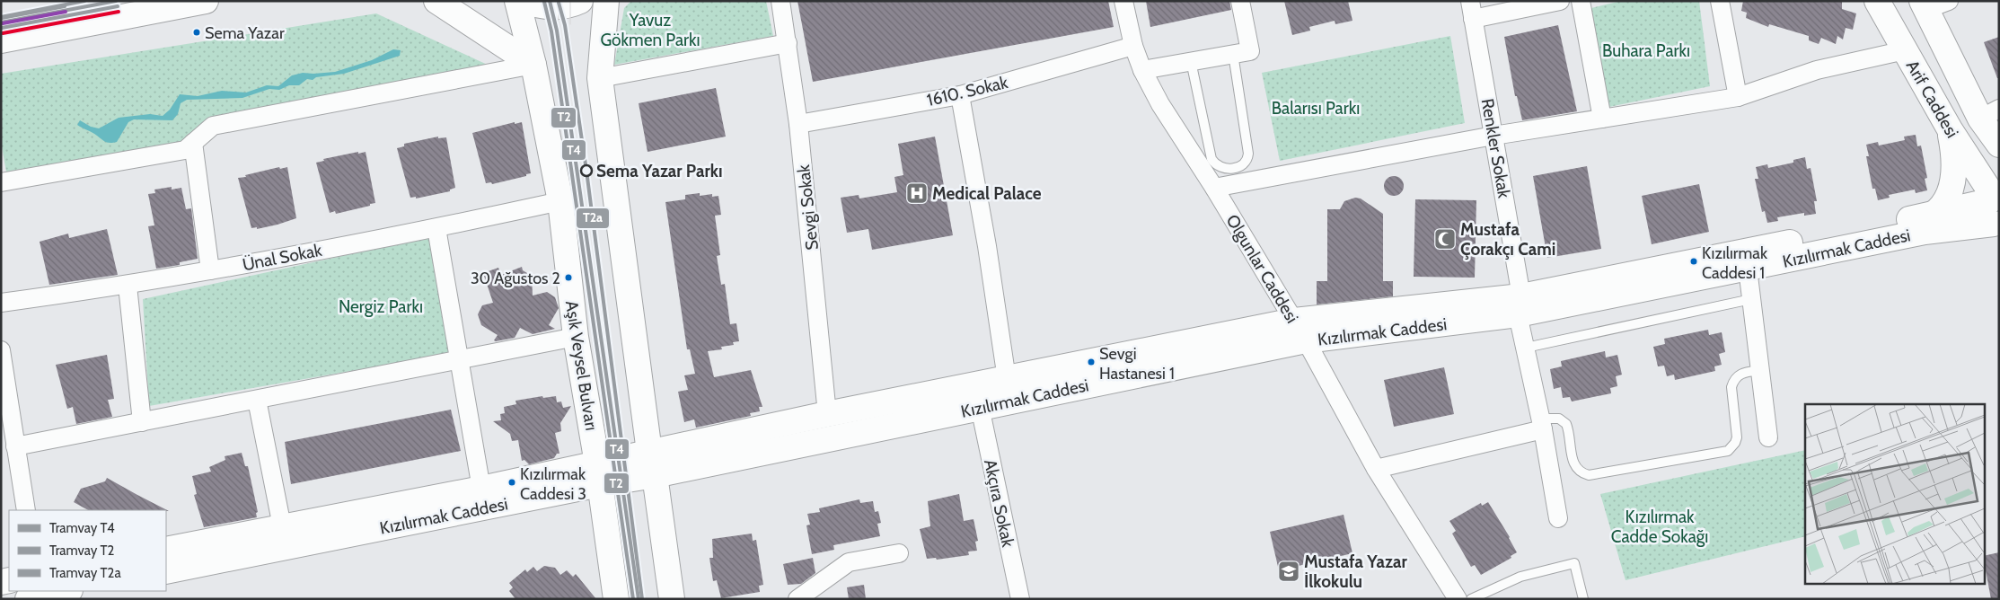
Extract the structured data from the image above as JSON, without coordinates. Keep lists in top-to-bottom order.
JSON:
{
  "streets": {
    "main road": ["Arif Caddesi", "Kızılırmak Caddesi", "Aşık Veysel Bulvarı"],
    "street": [
      "1610. Sokak",
      "Renkler Sokak",
      "Sevgi Sokak",
      "Ünal Sokak",
      "Olgunlar Caddesi",
      "Akçıra Sokak"
    ]
  },
  "crossings": [
    ["1610. Sokak", "Sevgi Sokak"],
    ["1610. Sokak", "Olgunlar Caddesi"],
    ["Arif Caddesi", "Kızılırmak Caddesi"],
    ["Renkler Sokak", "Kızılırmak Caddesi"],
    ["Sevgi Sokak", "Kızılırmak Caddesi"],
    ["Kızılırmak Caddesi", "Olgunlar Caddesi"],
    ["Kızılırmak Caddesi", "Aşık Veysel Bulvarı"],
    ["Kızılırmak Caddesi", "Akçıra Sokak"],
    ["Ünal Sokak", "Aşık Veysel Bulvarı"]
  ],
  "parks": [
    "Yavuz Gökmen Parkı",
    "Buhara Parkı",
    "Balarısı Parkı",
    "Nergiz Parkı",
    "Kızılırmak Cadde Sokağı"
  ],
  "places": {
    "other": [
      "Sema Yazar",
      "Sema Yazar Parkı",
      "Kızılırmak Caddesi 1",
      "30 Ağustos 2",
      "Sevgi Hastanesi 1",
      "Kızılırmak Caddesi 3"
    ],
    "hospital": ["Medical Palace"],
    "mosque": ["Mustafa Çorakçı Cami"],
    "school or university": ["Mustafa Yazar İlkokulu"]
  },
  "lines": ["tram line T4", "tram line T2", "tram line T2a"],
  "legend": ["Tramvay T4", "Tramvay T2", "Tramvay T2a"]
}
